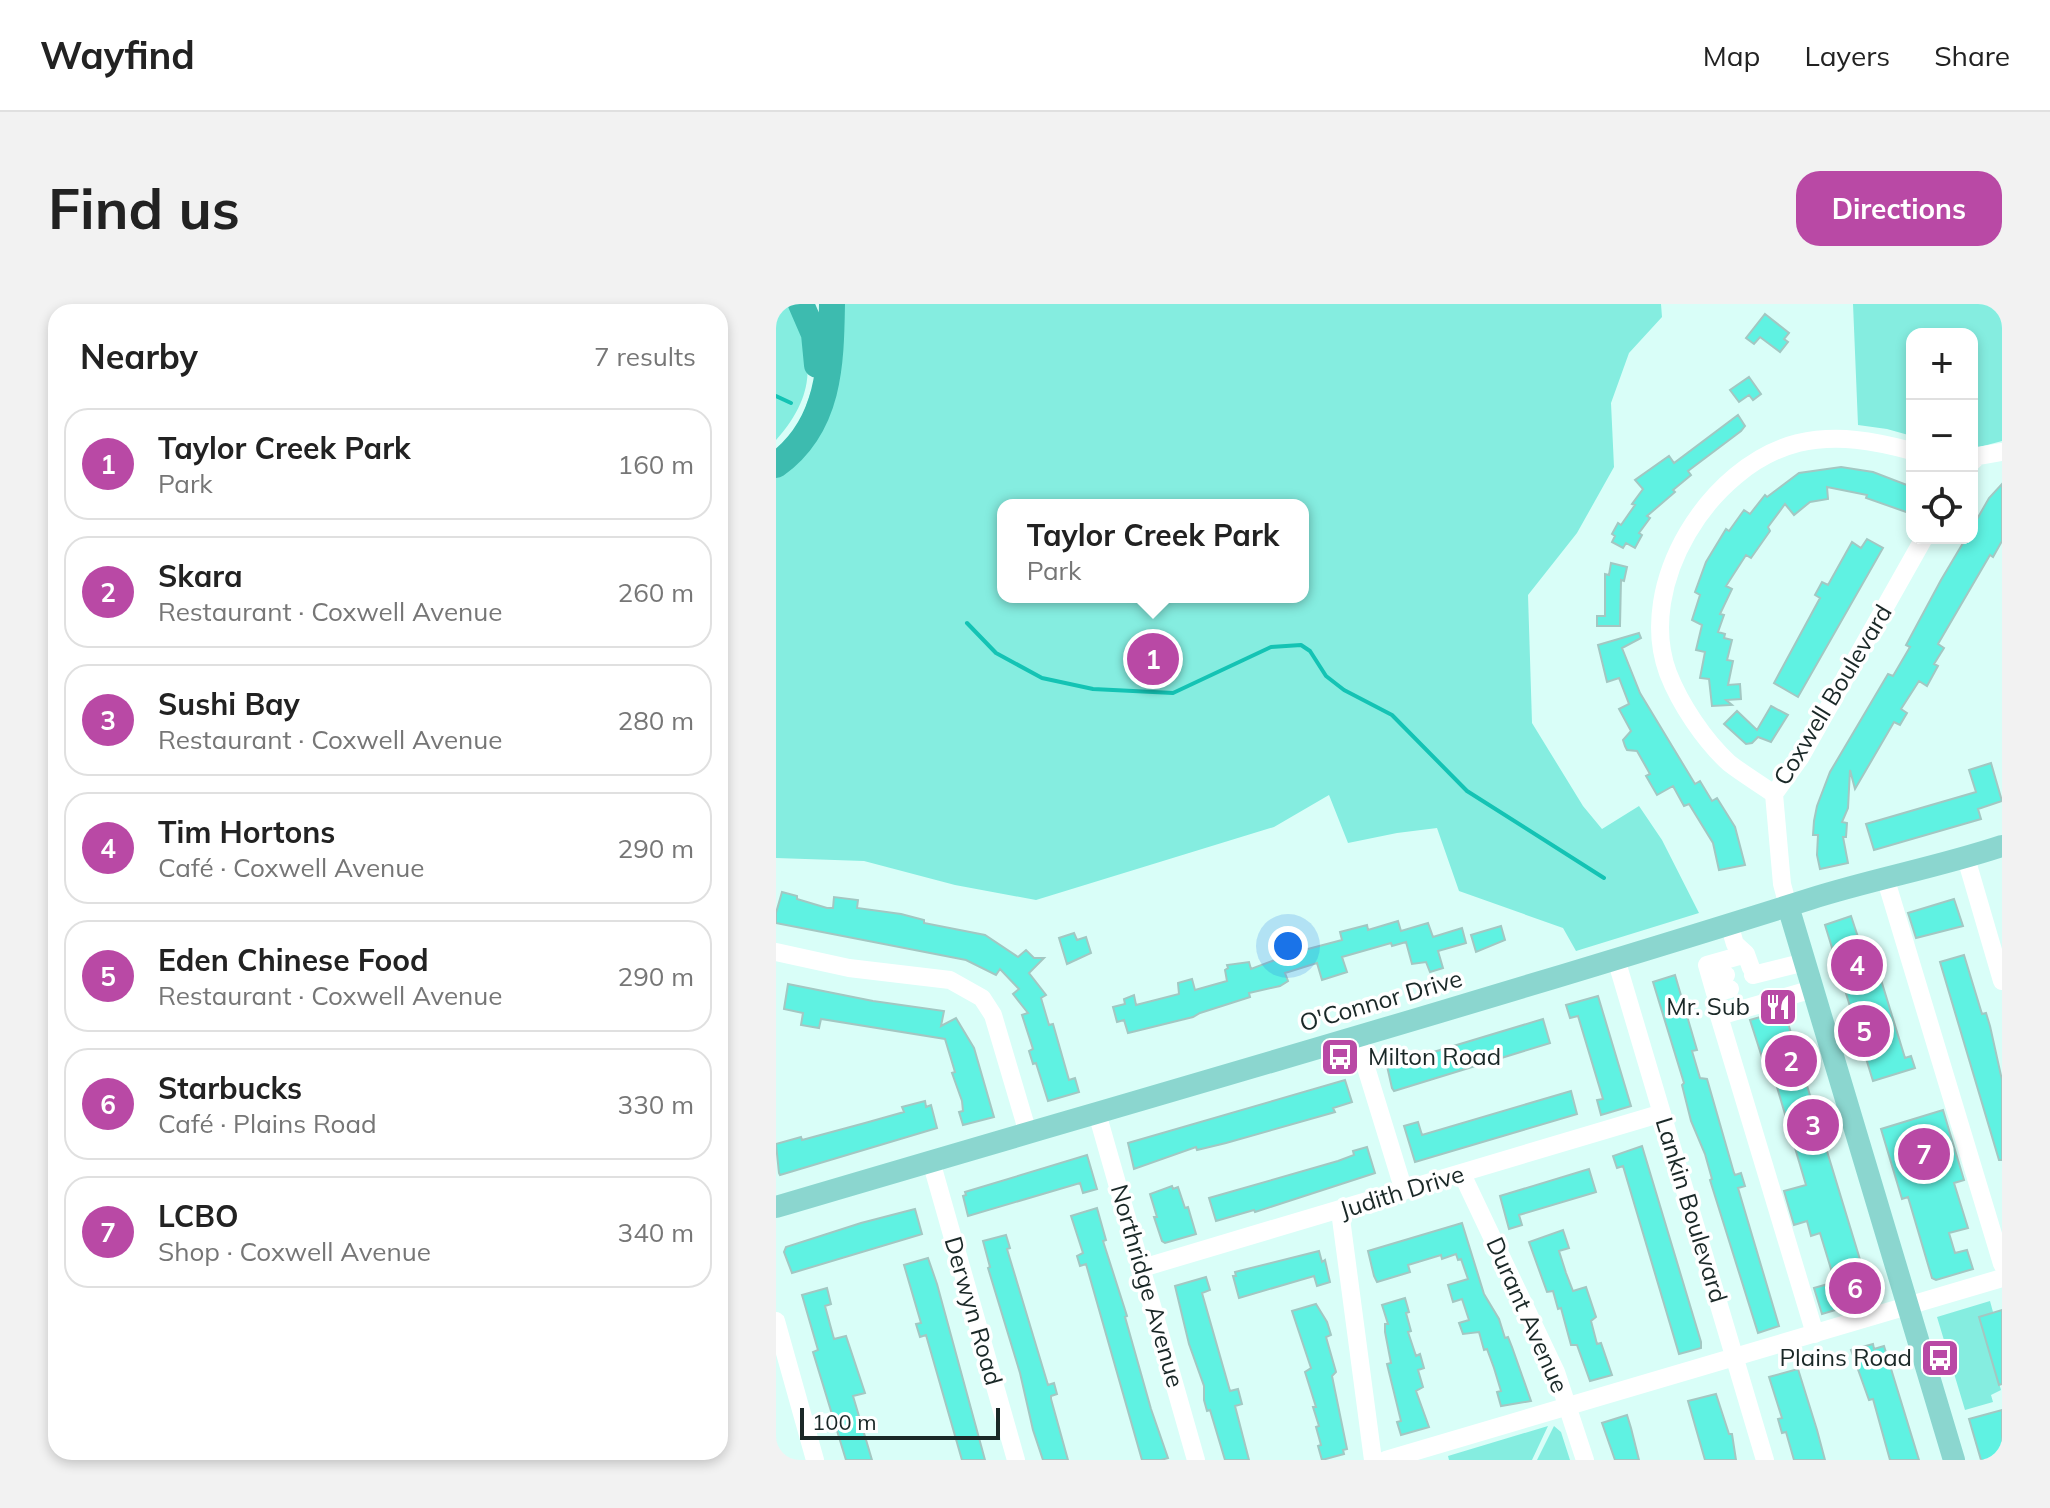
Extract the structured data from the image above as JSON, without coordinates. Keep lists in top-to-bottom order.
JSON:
{
  "streets": {
    "main road": ["O'Connor Drive"],
    "street": [
      "Coxwell Boulevard",
      "Judith Drive",
      "Lankin Boulevard",
      "Northridge Avenue",
      "Derwyn Road",
      "Durant Avenue"
    ]
  },
  "crossings": [
    ["Coxwell Boulevard", "O'Connor Drive"],
    ["O'Connor Drive", "Lankin Boulevard"],
    ["O'Connor Drive", "Northridge Avenue"],
    ["O'Connor Drive", "Derwyn Road"],
    ["Judith Drive", "Lankin Boulevard"],
    ["Judith Drive", "Northridge Avenue"],
    ["Judith Drive", "Durant Avenue"]
  ],
  "places": {
    "restaurant": ["Mr. Sub"],
    "bus stop": ["Milton Road", "Plains Road"]
  },
  "scale_bar": "100 m",
  "page": {
    "header": "Wayfind",
    "nav": ["Map", "Layers", "Share"],
    "buttons": "Directions",
    "title": "Find us",
    "heading": ["Nearby", "7 results"],
    "map_buttons": ["+", "−"],
    "list": [
      {
        "mark": "1",
        "name": "Taylor Creek Park",
        "note": "Park",
        "value": "160 m"
      },
      {
        "mark": "2",
        "name": "Skara",
        "note": "Restaurant · Coxwell Avenue",
        "value": "260 m"
      },
      {
        "mark": "3",
        "name": "Sushi Bay",
        "note": "Restaurant · Coxwell Avenue",
        "value": "280 m"
      },
      {
        "mark": "4",
        "name": "Tim Hortons",
        "note": "Café · Coxwell Avenue",
        "value": "290 m"
      },
      {
        "mark": "5",
        "name": "Eden Chinese Food",
        "note": "Restaurant · Coxwell Avenue",
        "value": "290 m"
      },
      {
        "mark": "6",
        "name": "Starbucks",
        "note": "Café · Plains Road",
        "value": "330 m"
      },
      {
        "mark": "7",
        "name": "LCBO",
        "note": "Shop · Coxwell Avenue",
        "value": "340 m"
      }
    ],
    "popup": ["Taylor Creek Park", "Park"],
    "pins": [
      "1",
      "4",
      "5",
      "2",
      "3",
      "7",
      "6"
    ],
    "scale": "100 m"
  }
}
